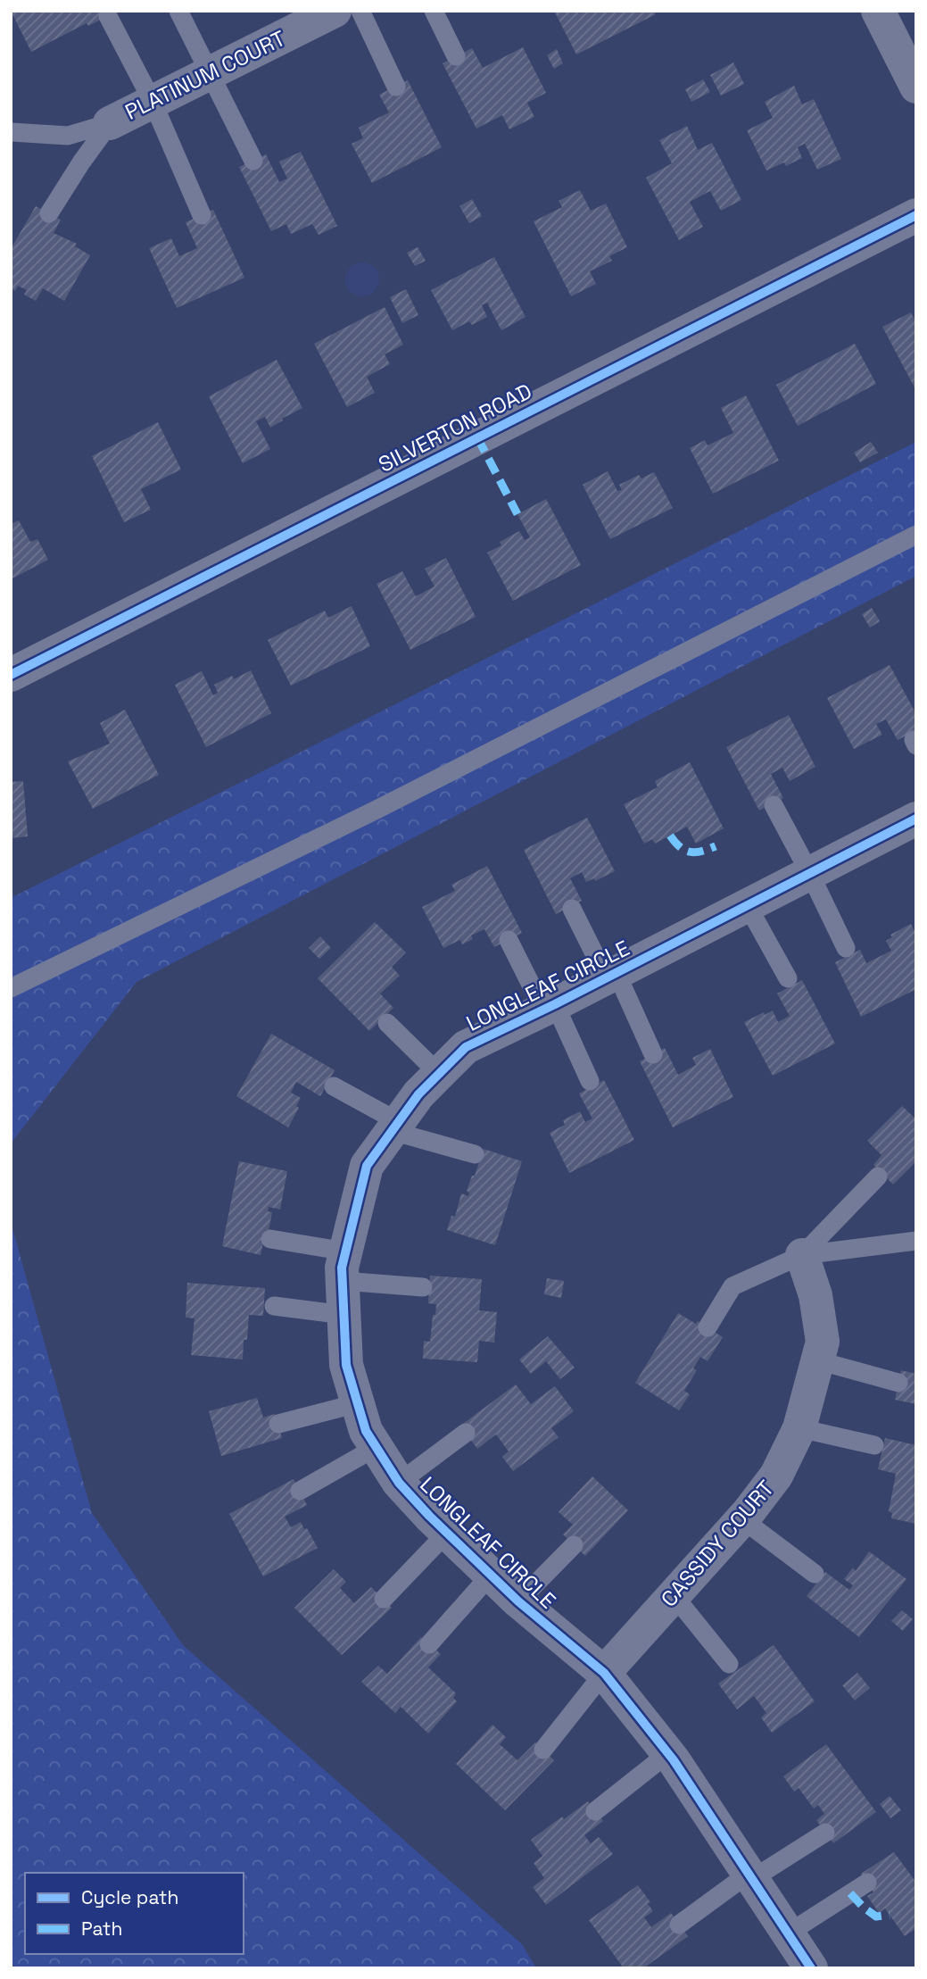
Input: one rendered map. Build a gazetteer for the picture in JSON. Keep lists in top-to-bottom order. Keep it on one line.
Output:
{"streets":{"street":["PLATINUM COURT","SILVERTON ROAD","LONGLEAF CIRCLE","CASSIDY COURT"]},"crossings":[["LONGLEAF CIRCLE","CASSIDY COURT"]],"legend":["Cycle path","Path"]}
